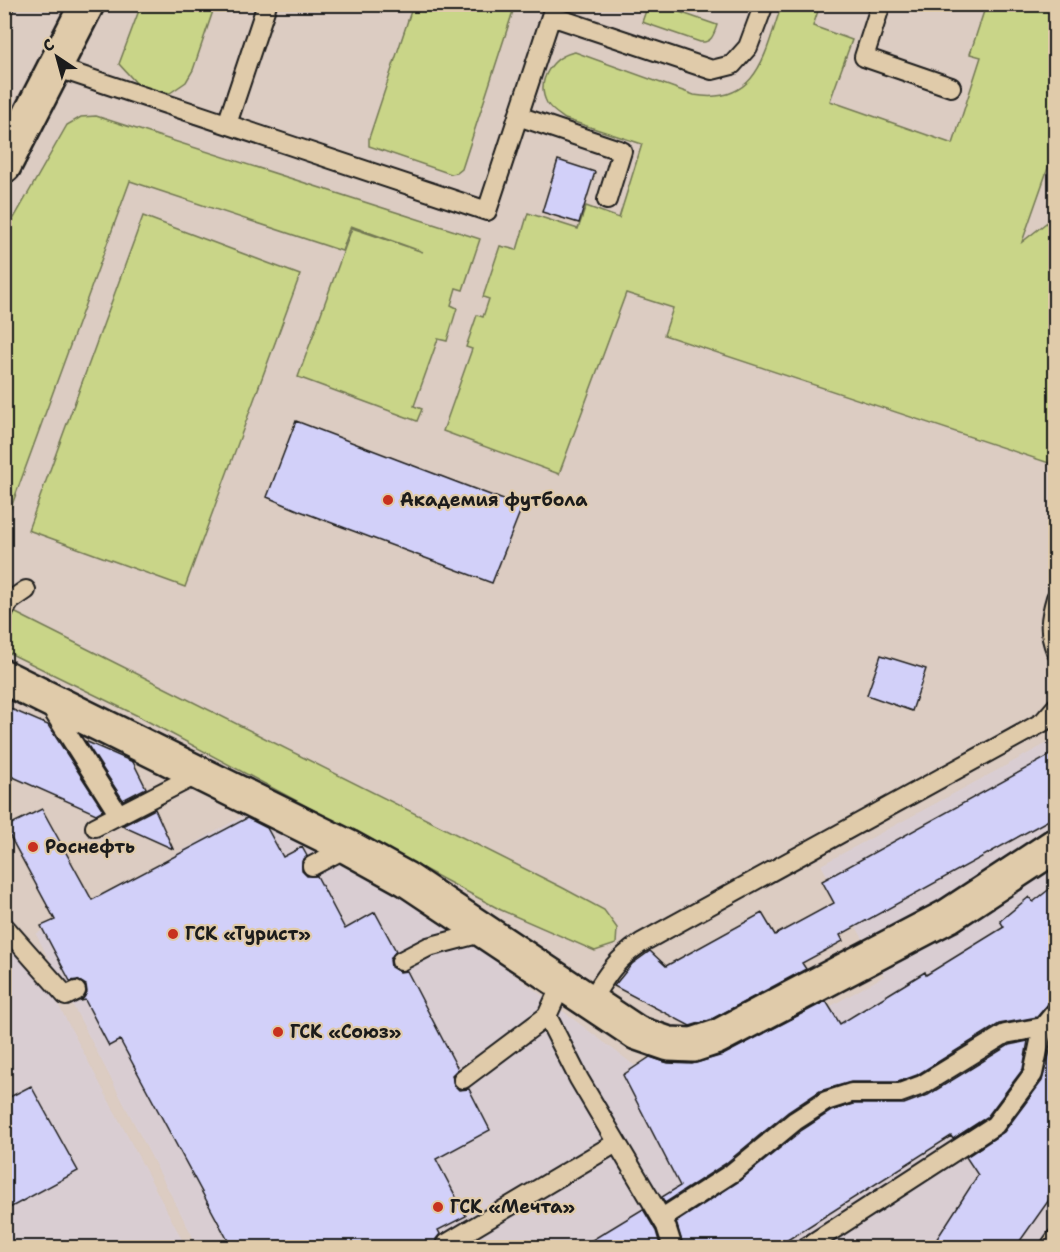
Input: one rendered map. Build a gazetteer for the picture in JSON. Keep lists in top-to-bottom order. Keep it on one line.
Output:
{"places":["Академия футбола","Роснефть","ГСК «Турист»","ГСК «Союз»","ГСК «Мечта»"],"north":"top left"}
